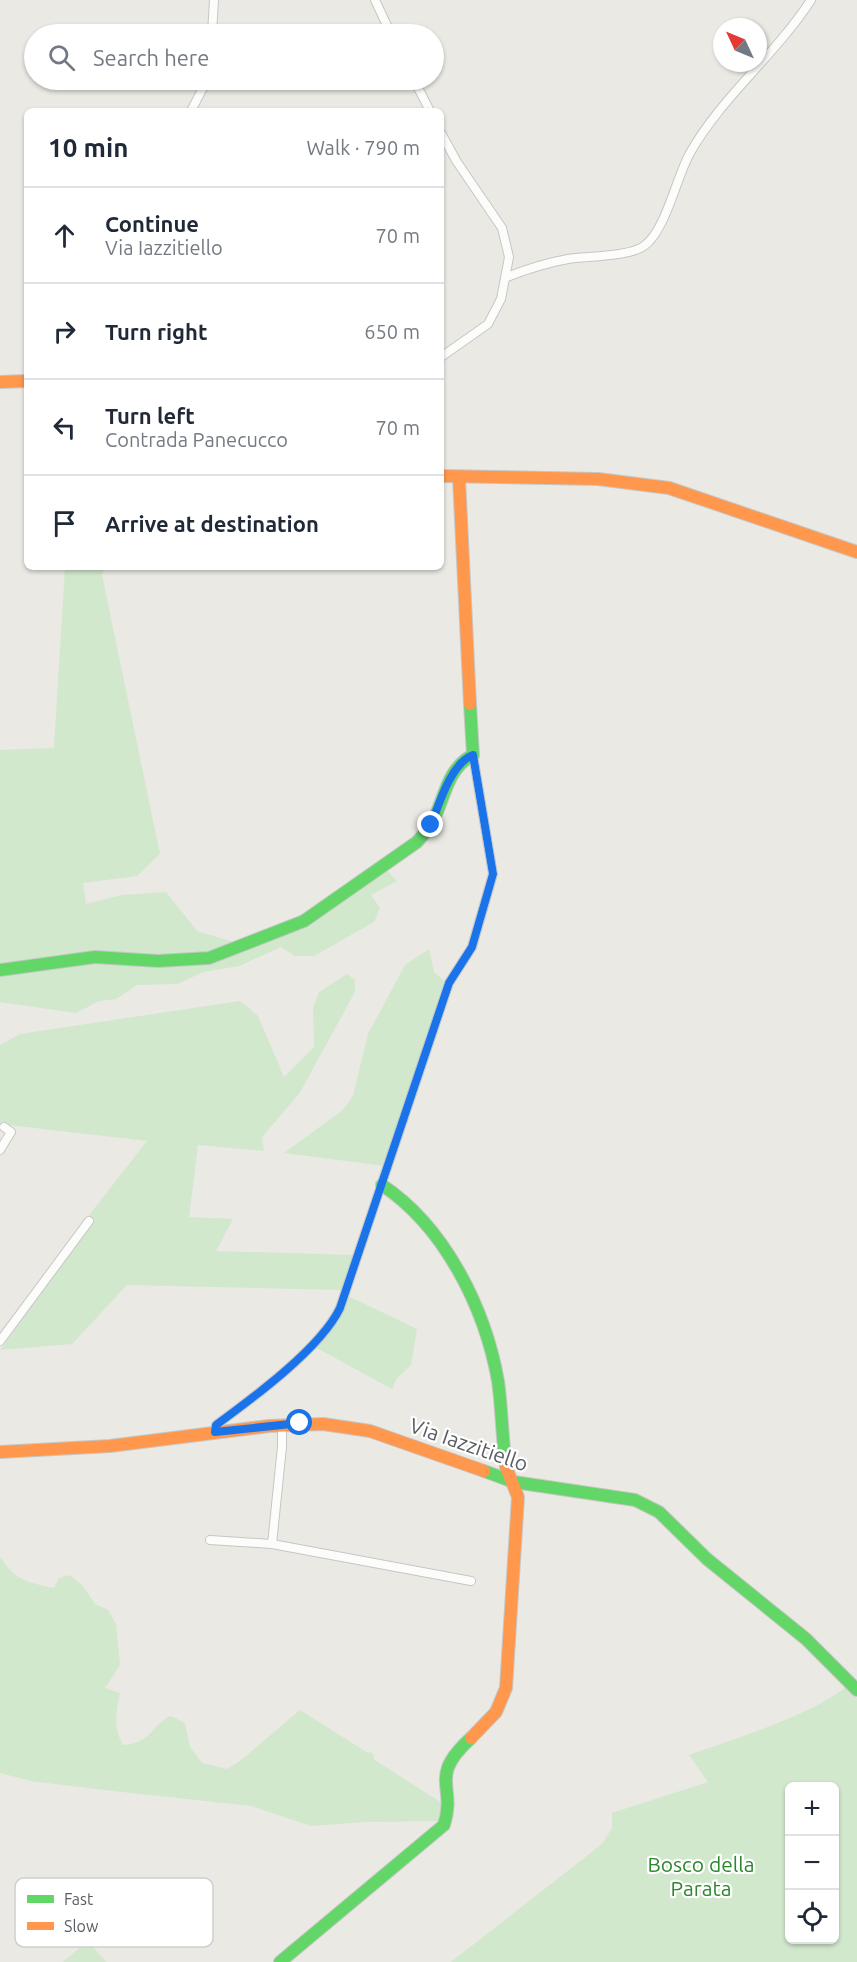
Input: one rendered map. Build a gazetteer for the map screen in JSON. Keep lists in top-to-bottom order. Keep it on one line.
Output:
{"streets":{"street":["Via Iazzitiello"]},"parks":["Bosco della Parata"],"legend":["Fast","Slow"],"north":"top left","page":{"search":"Search here","heading":["10 min","Walk · 790 m"],"list":[["Continue","Via Iazzitiello","70 m"],["Turn right","650 m"],["Turn left","Contrada Panecucco","70 m"],"Arrive at destination"],"map_buttons":["+","−"]}}
